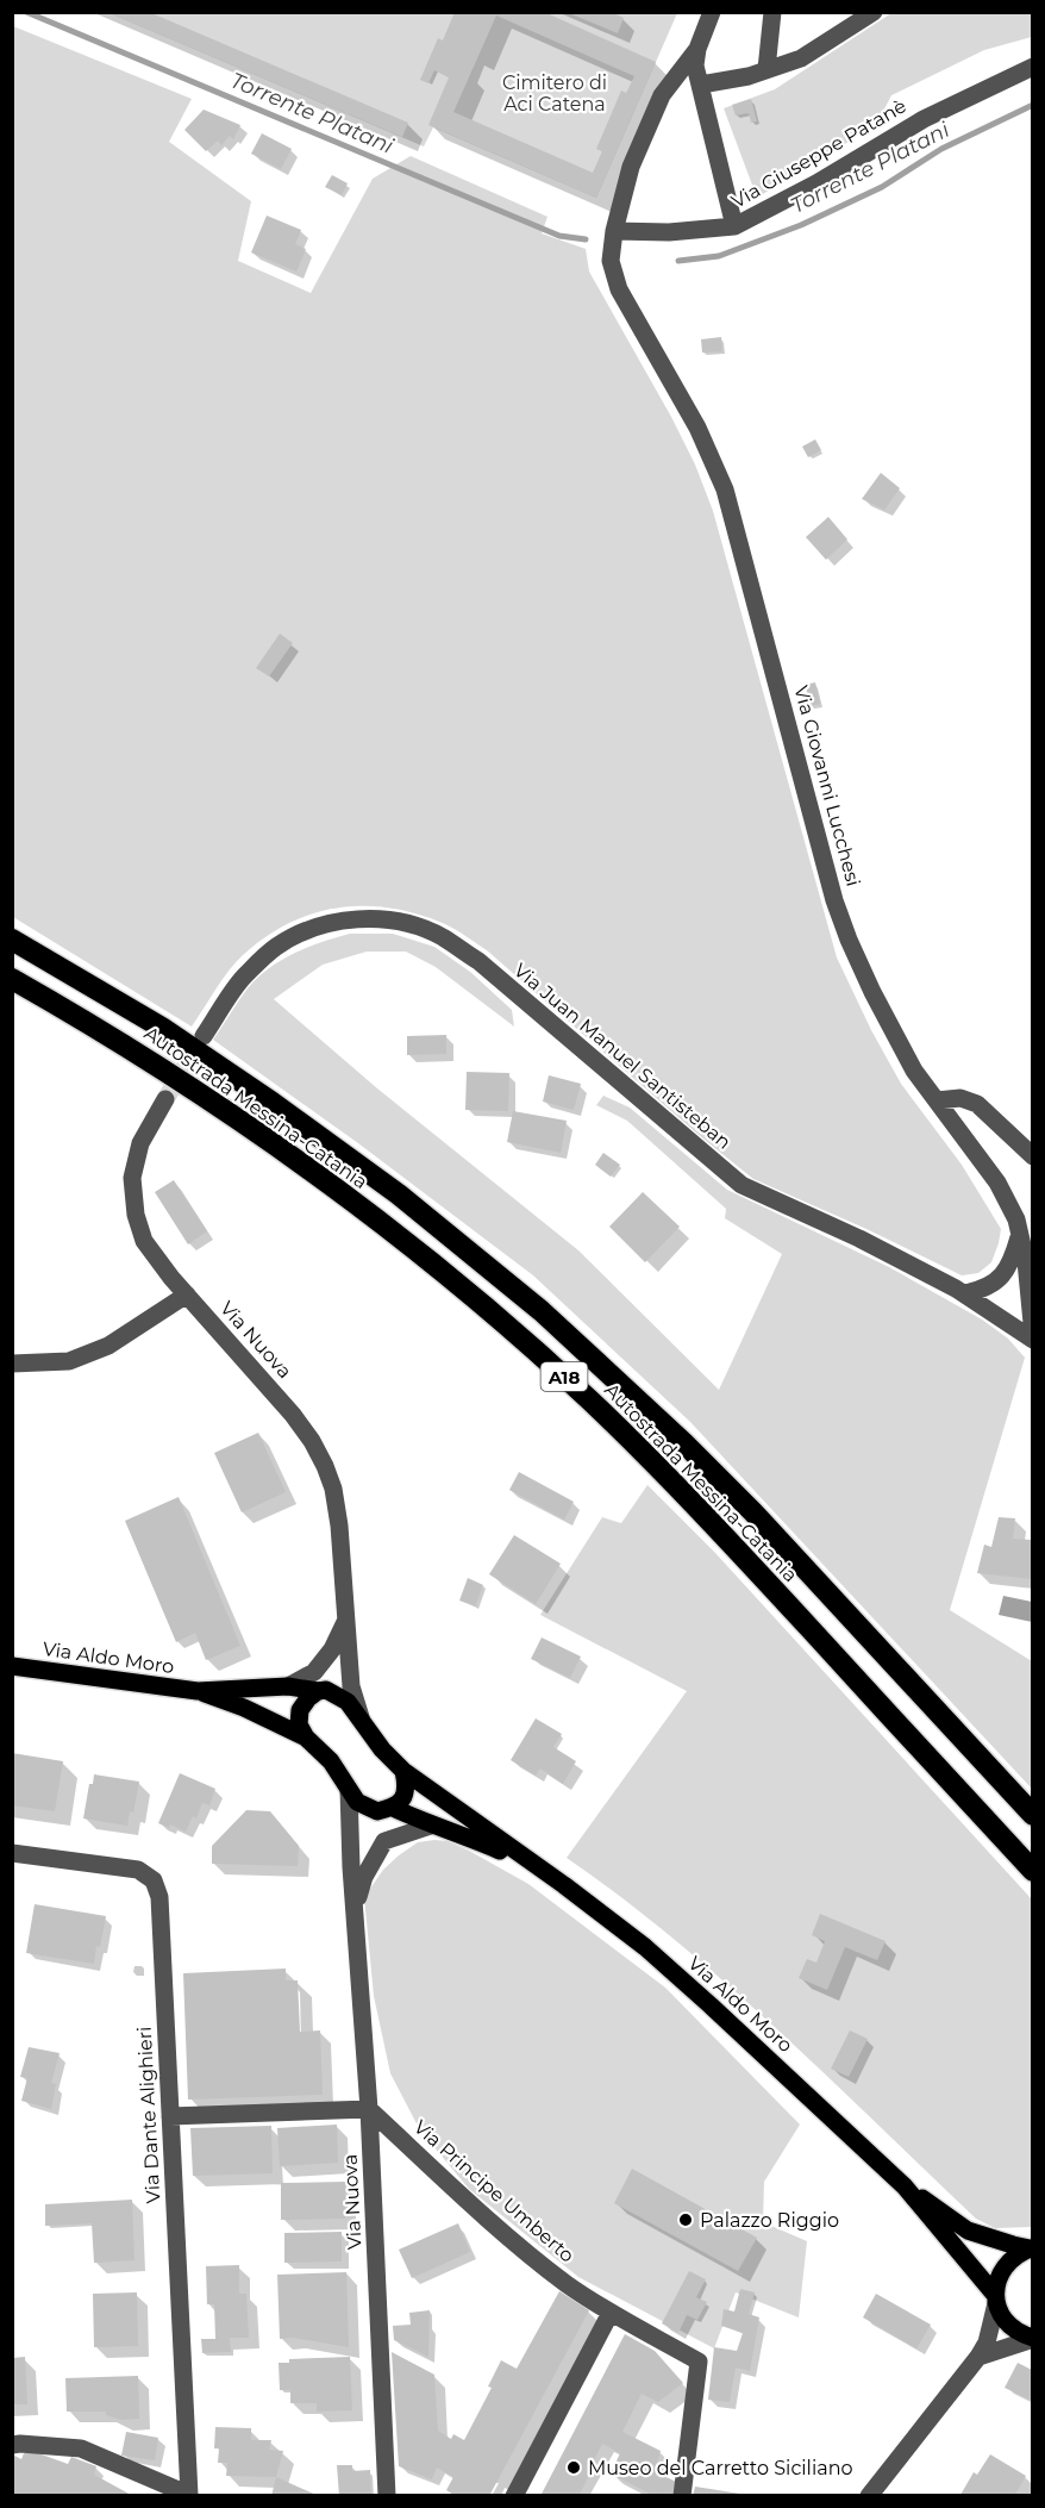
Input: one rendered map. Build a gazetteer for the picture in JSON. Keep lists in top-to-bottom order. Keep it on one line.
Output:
{"streets":{"highway":["Autostrada Messina-Catania","A18"],"main road":["Via Aldo Moro"],"street":["Via Giuseppe Patanè","Via Giovanni Lucchesi","Via Juan Manuel Santisteban","Via Nuova","Via Dante Alighieri","Via Principe Umberto"]},"crossings":[["Via Giuseppe Patanè","Via Giovanni Lucchesi"],["Via Nuova","Via Principe Umberto"]],"water":["Torrente Platani"],"parks":["Cimitero di Aci Catena"],"places":["Palazzo Riggio","Museo del Carretto Siciliano"]}
